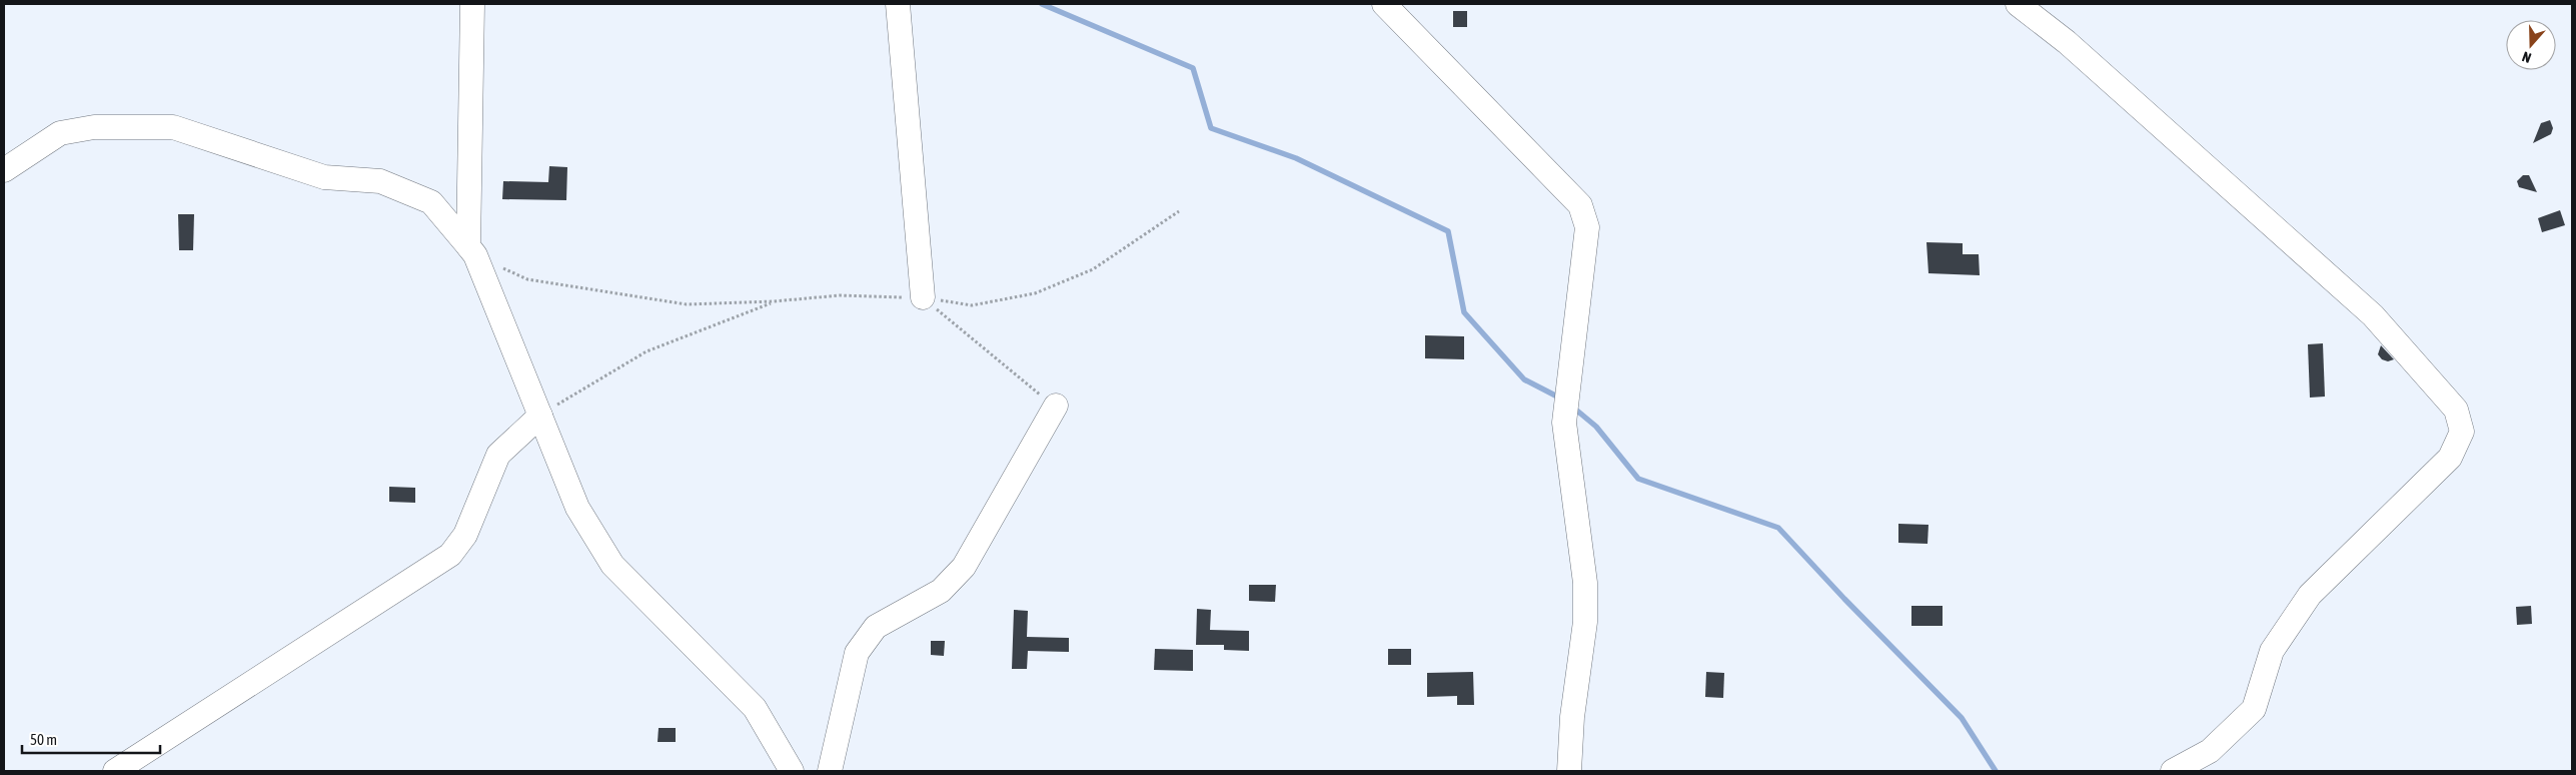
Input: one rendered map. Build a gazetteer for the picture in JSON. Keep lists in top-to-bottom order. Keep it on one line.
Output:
{"scale_bar":"50 m","north":"bottom"}
